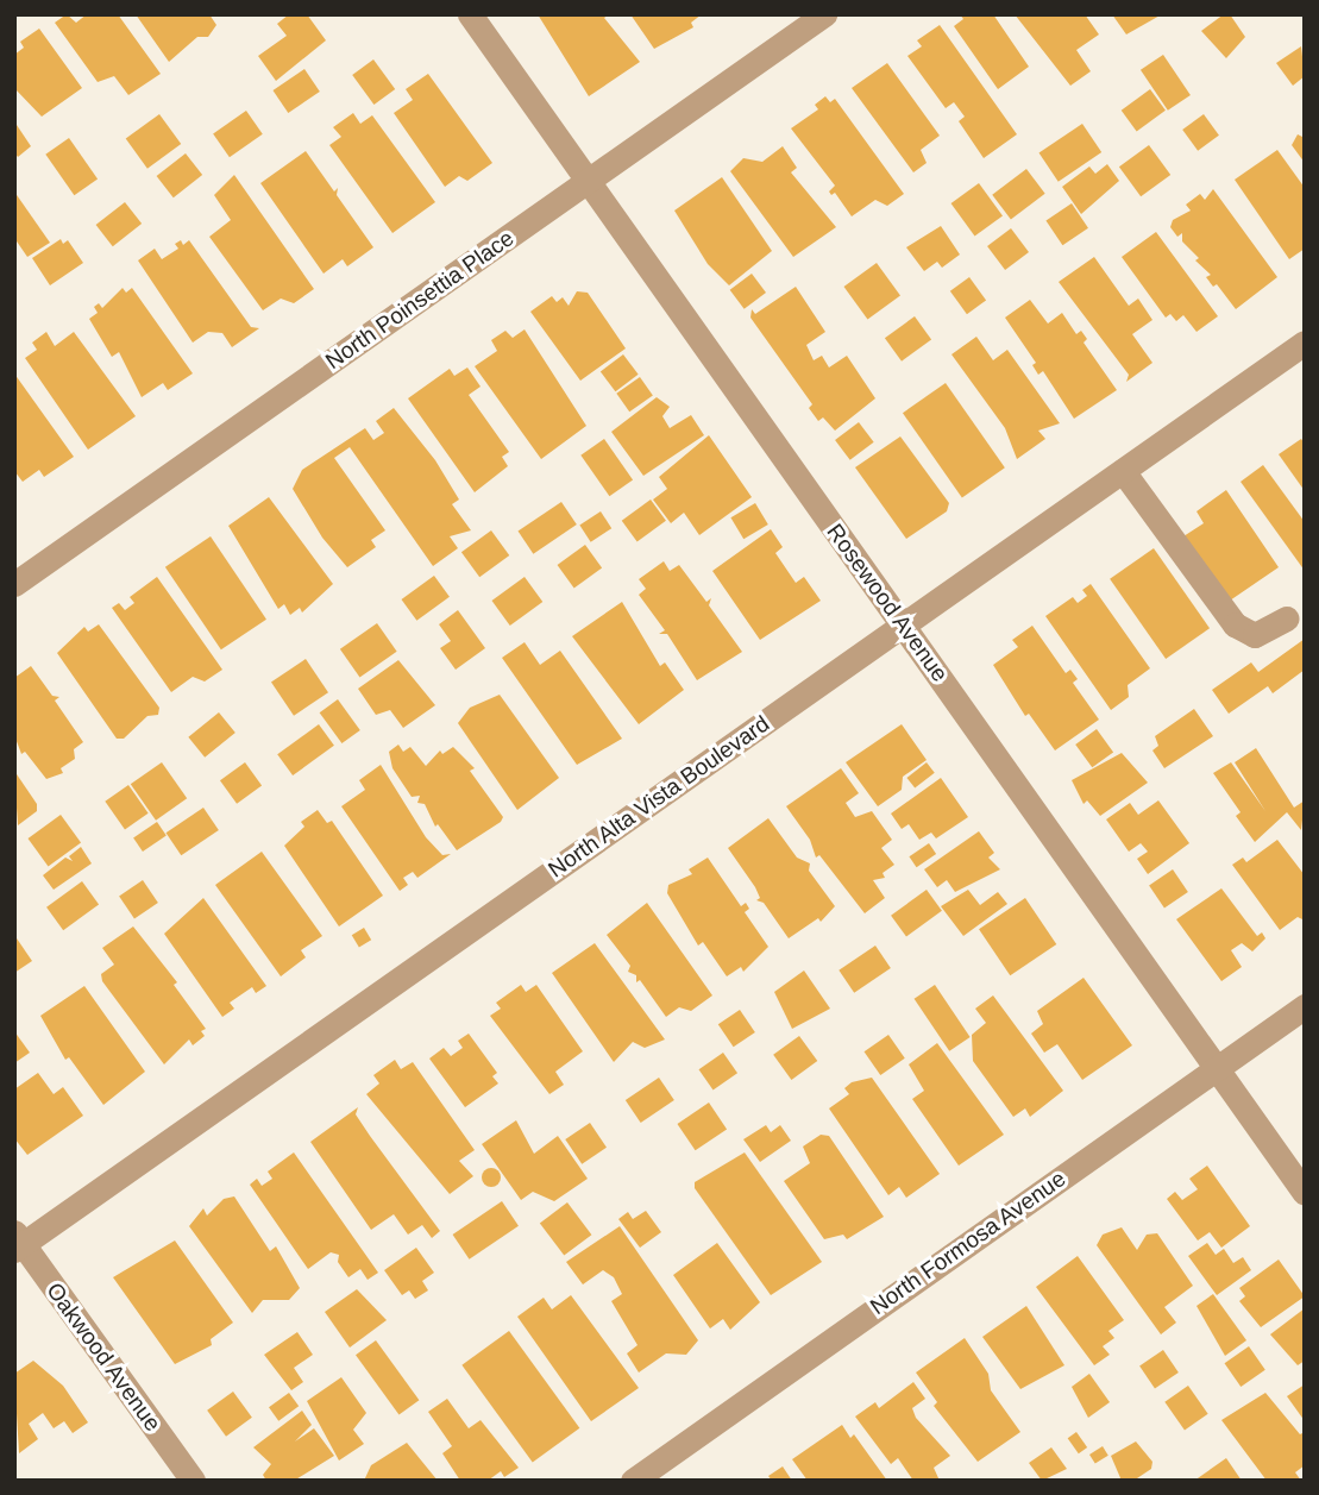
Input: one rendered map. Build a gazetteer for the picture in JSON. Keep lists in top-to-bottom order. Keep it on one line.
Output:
{"streets":{"street":["North Poinsettia Place","Rosewood Avenue","North Alta Vista Boulevard","North Formosa Avenue","Oakwood Avenue"]},"crossings":[["North Poinsettia Place","Rosewood Avenue"],["Rosewood Avenue","North Alta Vista Boulevard"],["Rosewood Avenue","North Formosa Avenue"],["North Alta Vista Boulevard","Oakwood Avenue"]]}
